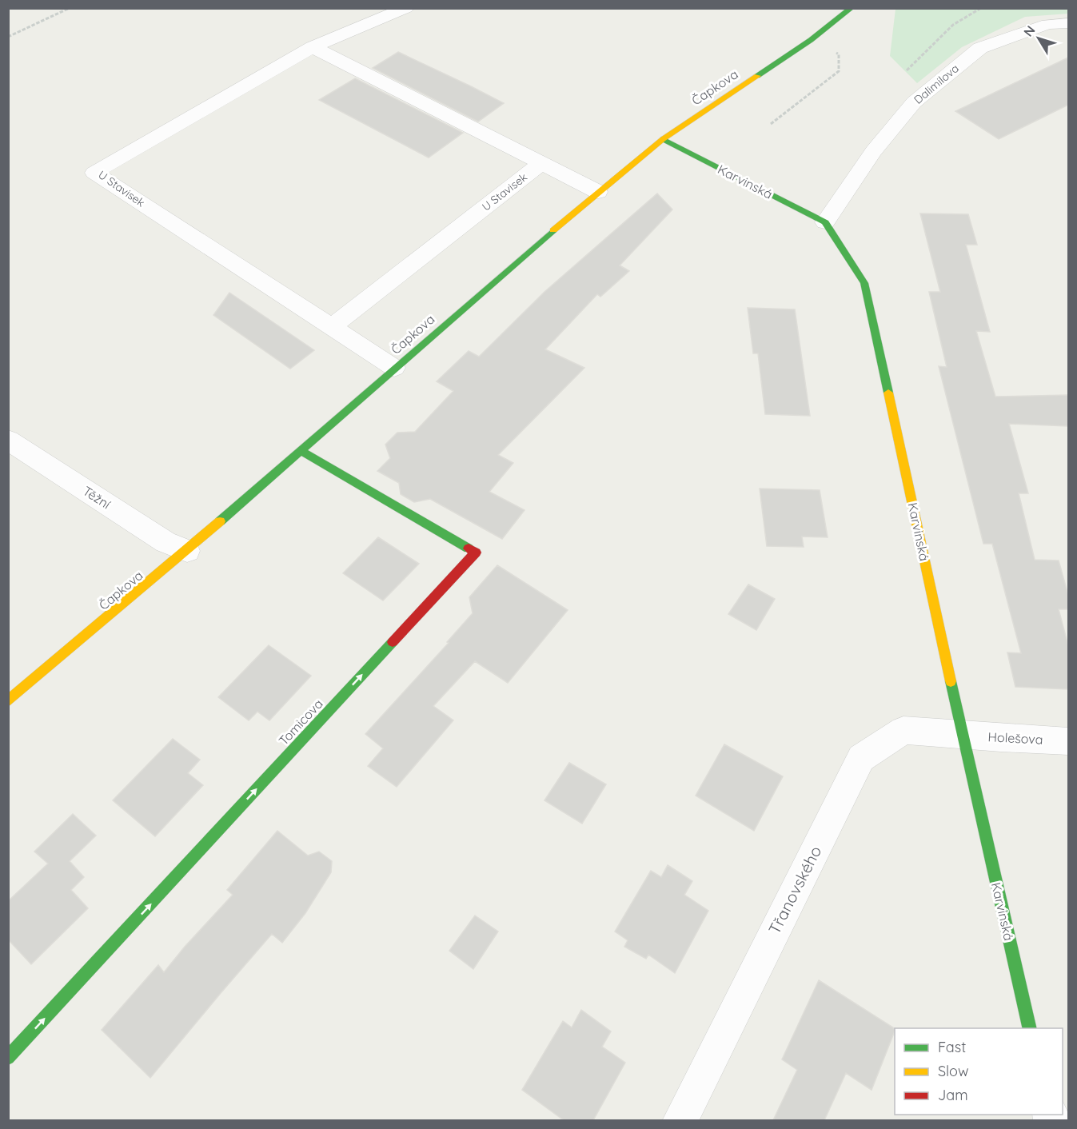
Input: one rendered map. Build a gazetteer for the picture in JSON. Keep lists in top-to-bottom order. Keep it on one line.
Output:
{"streets":{"street":["Dalimilova","Čapkova","Karvinská","U Stavisek","Těžní","Tomicova","Holešova","Třanovského"]},"crossings":[["Dalimilova","Karvinská"],["Čapkova","Karvinská"],["Čapkova","U Stavisek"],["Čapkova","Těžní"],["Čapkova","Tomicova"],["Karvinská","Holešova"],["Karvinská","Třanovského"],["Holešova","Třanovského"]],"legend":["Fast","Slow","Jam"],"north":"top left"}
